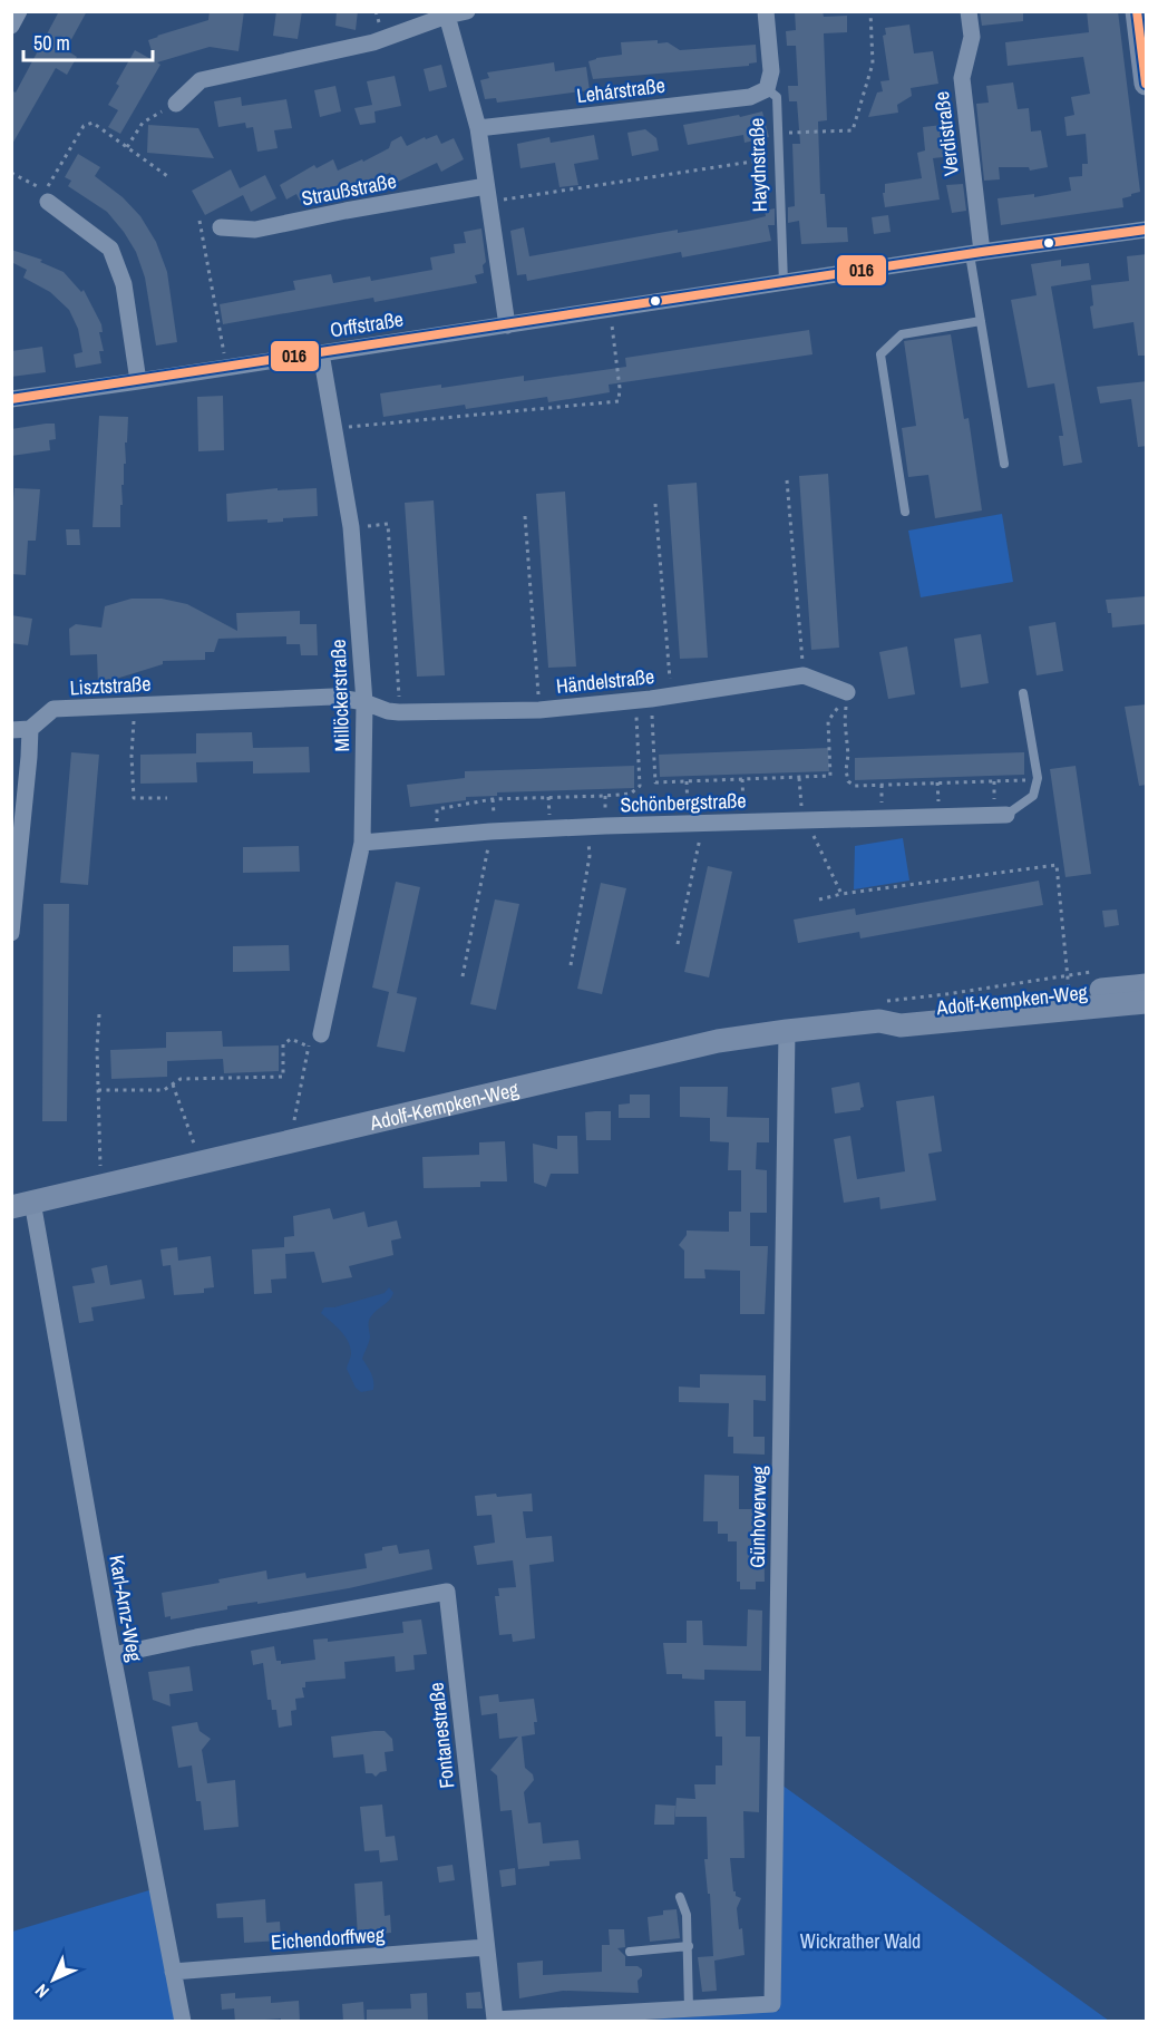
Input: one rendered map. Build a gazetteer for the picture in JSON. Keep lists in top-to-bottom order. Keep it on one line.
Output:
{"streets":{"main road":["Adolf-Kempken-Weg"],"street":["Lehárstraße","Verdistraße","Haydnstraße","Straußstraße","Orffstraße","Händelstraße","Lisztstraße","Millöckerstraße","Schönbergstraße","Günhoverweg","Karl-Arnz-Weg","Fontanestraße","Eichendorffweg"]},"crossings":[["Lehárstraße","Haydnstraße"],["Verdistraße","Orffstraße"],["Haydnstraße","Orffstraße"],["Orffstraße","Millöckerstraße"],["Händelstraße","Lisztstraße"],["Händelstraße","Millöckerstraße"],["Lisztstraße","Millöckerstraße"],["Millöckerstraße","Schönbergstraße"],["Adolf-Kempken-Weg","Günhoverweg"],["Adolf-Kempken-Weg","Karl-Arnz-Weg"],["Günhoverweg","Fontanestraße"],["Karl-Arnz-Weg","Fontanestraße"],["Karl-Arnz-Weg","Eichendorffweg"],["Fontanestraße","Eichendorffweg"]],"parks":["Wickrather Wald"],"lines":["transit line 016"],"scale_bar":"50 m","north":"bottom left"}
